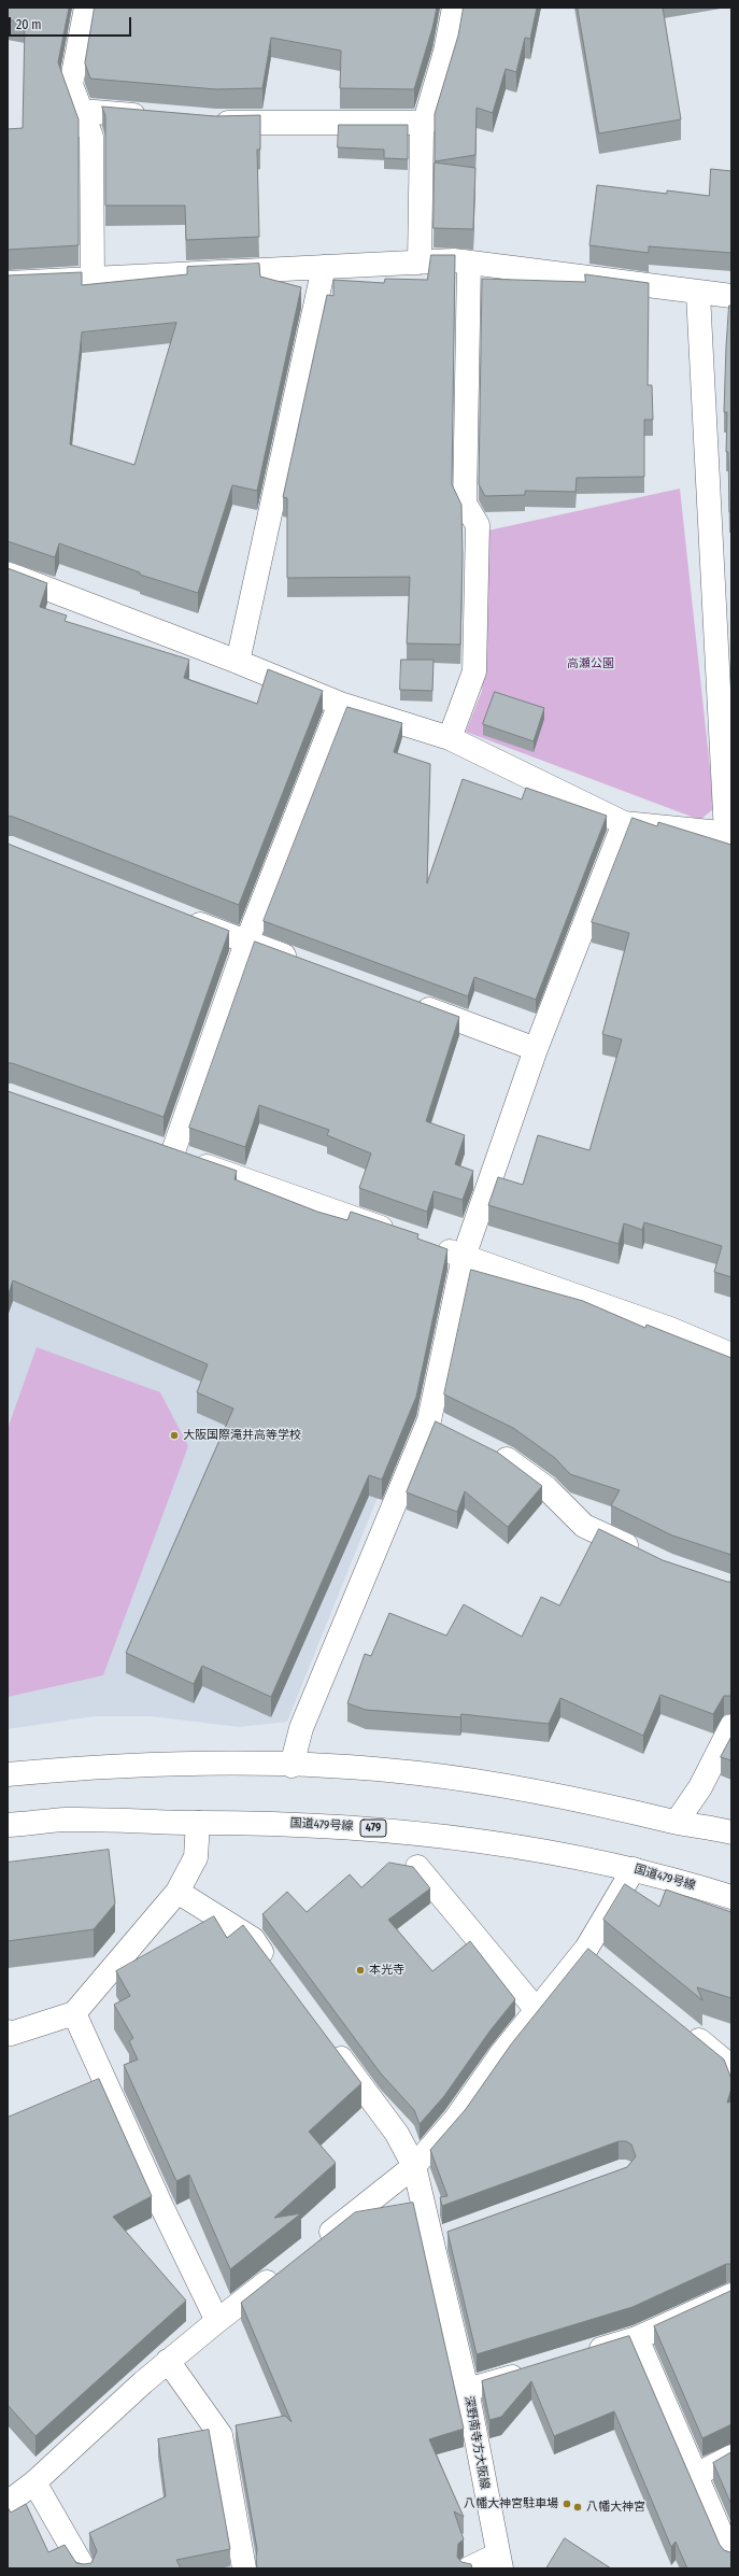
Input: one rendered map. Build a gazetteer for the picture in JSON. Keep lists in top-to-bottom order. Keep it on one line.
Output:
{"streets":{"main road":["国道479号線","479","深野南寺方大阪線"]},"parks":["高瀬公園"],"places":["大阪国際滝井高等学校","本光寺","八幡大神宮駐車場","八幡大神宮"],"scale_bar":"20 m"}
